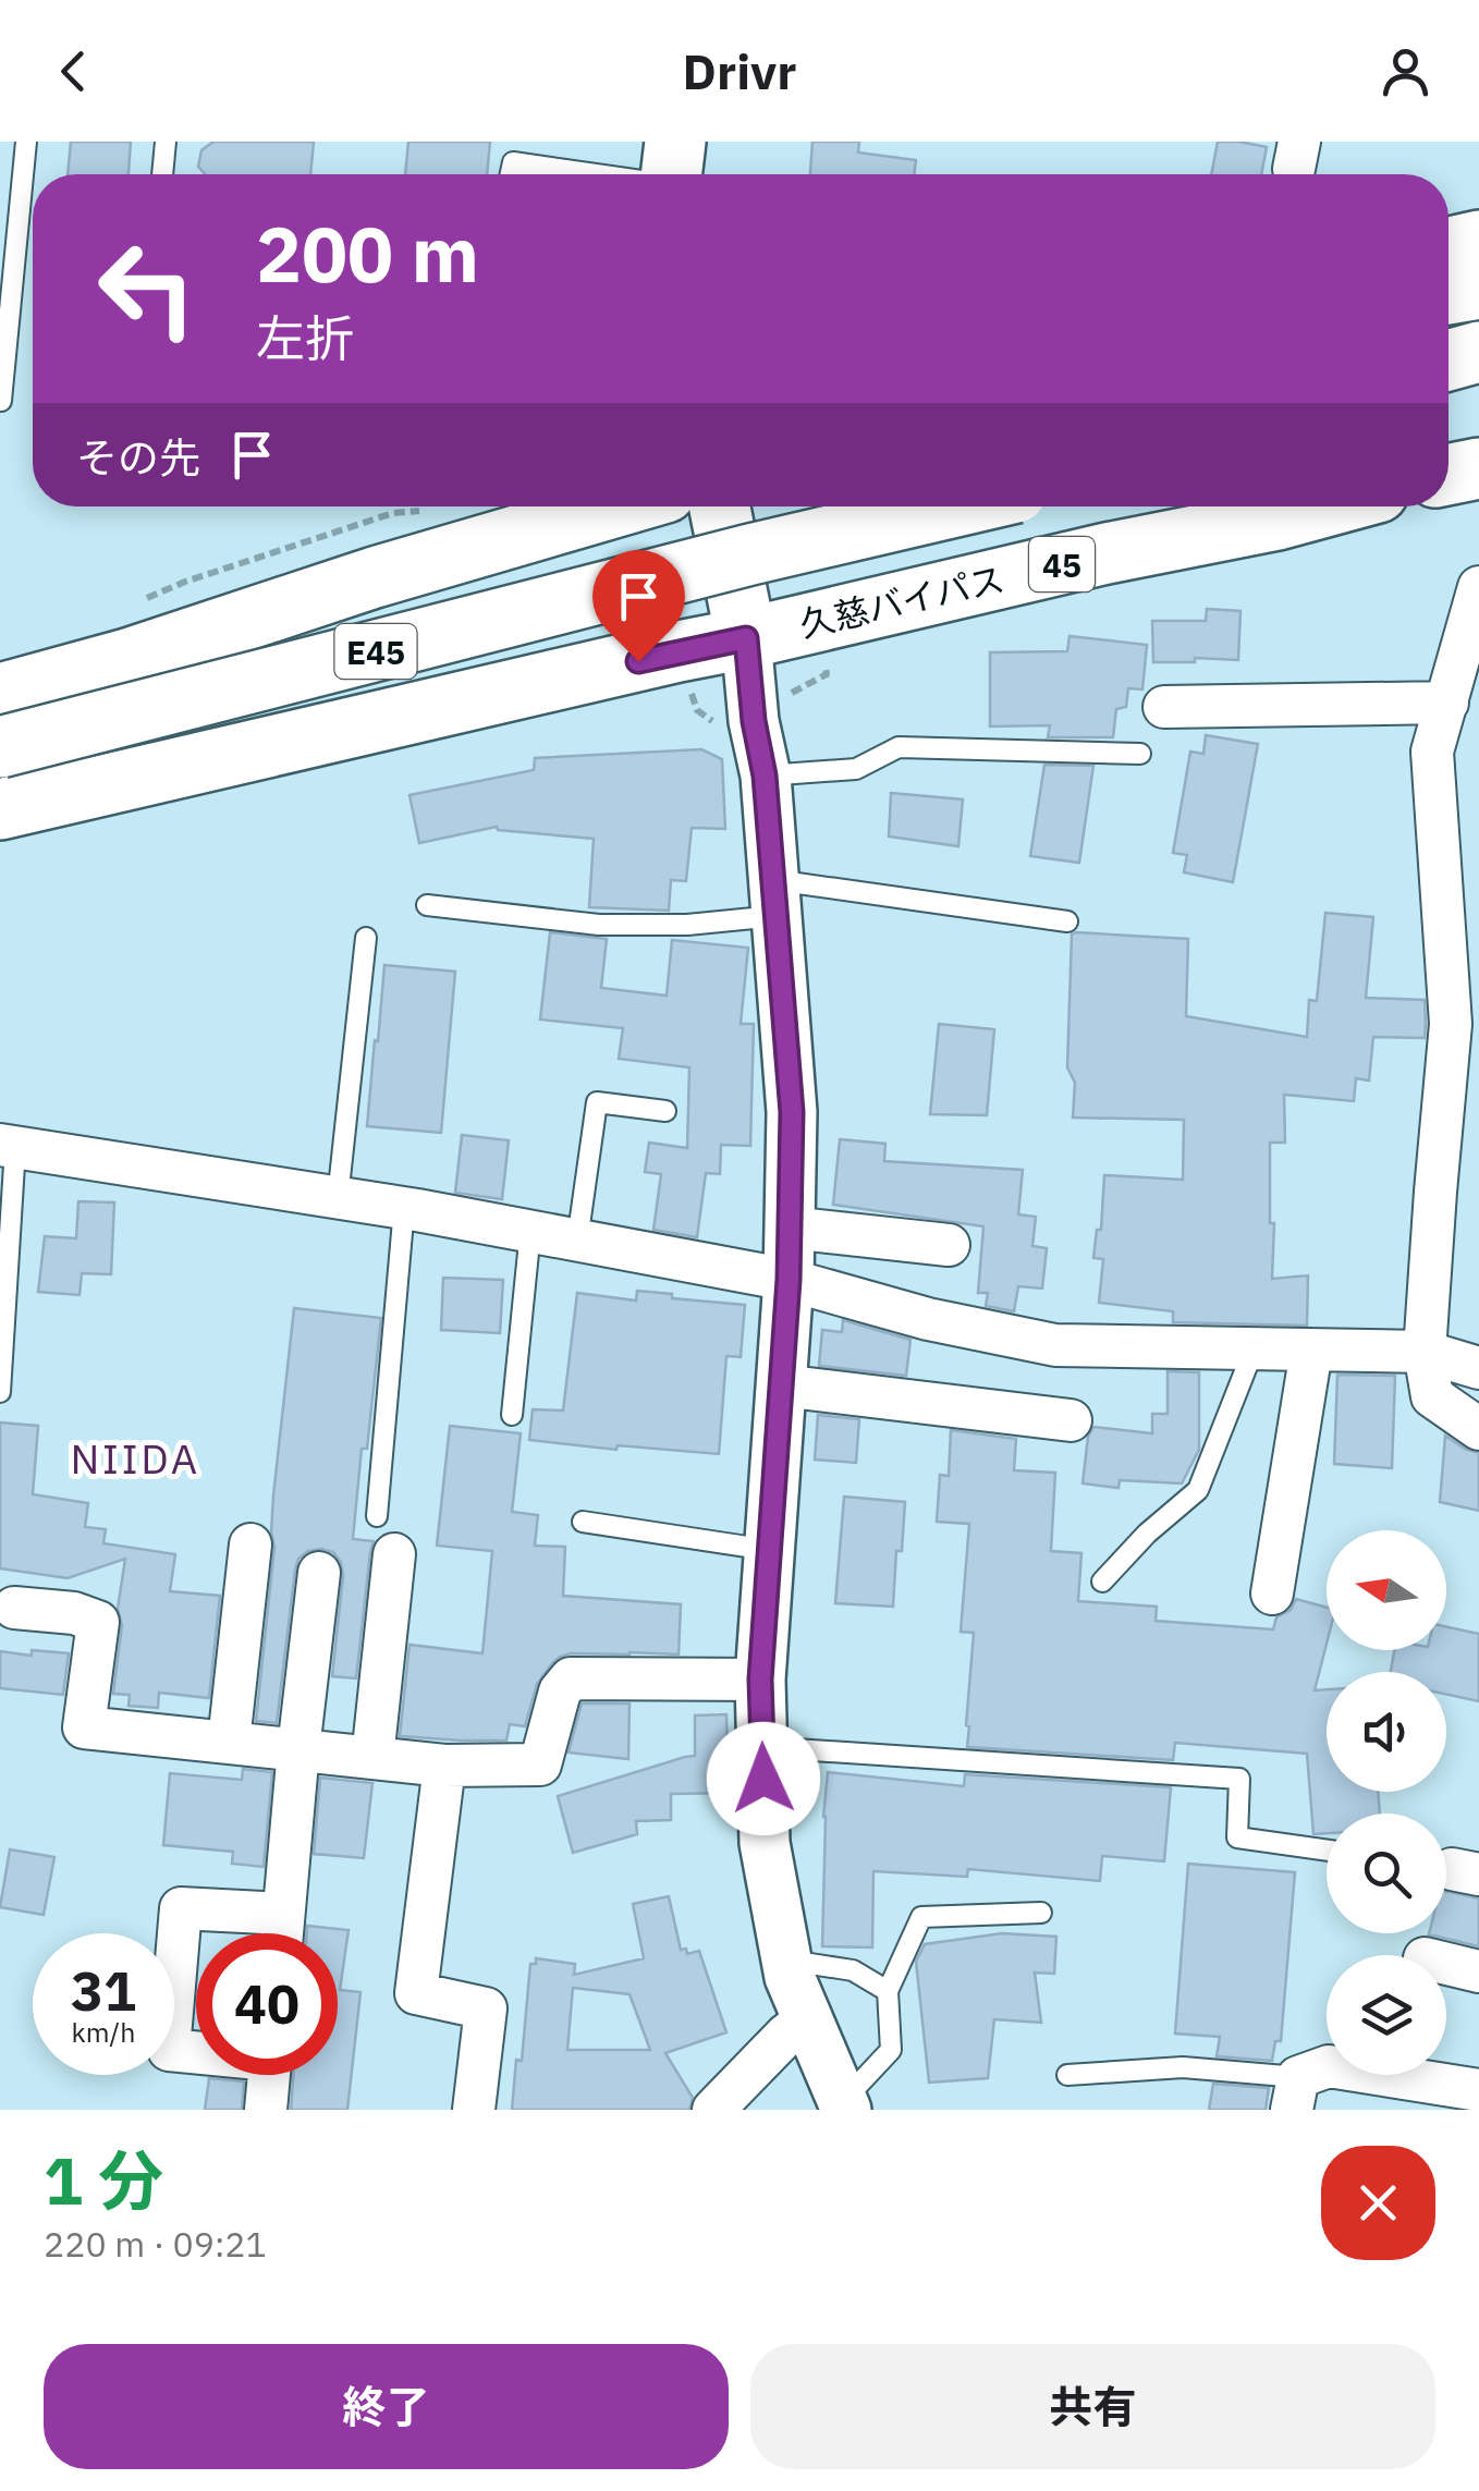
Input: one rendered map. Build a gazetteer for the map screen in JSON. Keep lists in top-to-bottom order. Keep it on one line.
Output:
{"streets":{"highway":["45","久慈バイパス","E45"]},"crossings":[["久慈バイパス","E45"]],"districts":["NIIDA"],"north":"left","page":{"header":"Drivr","turn":["200 m","左折"],"then":"その先","speed":"31 km/h","limit":"40","heading":["1 分","220 m · 09:21"],"buttons":["終了","共有"]}}
